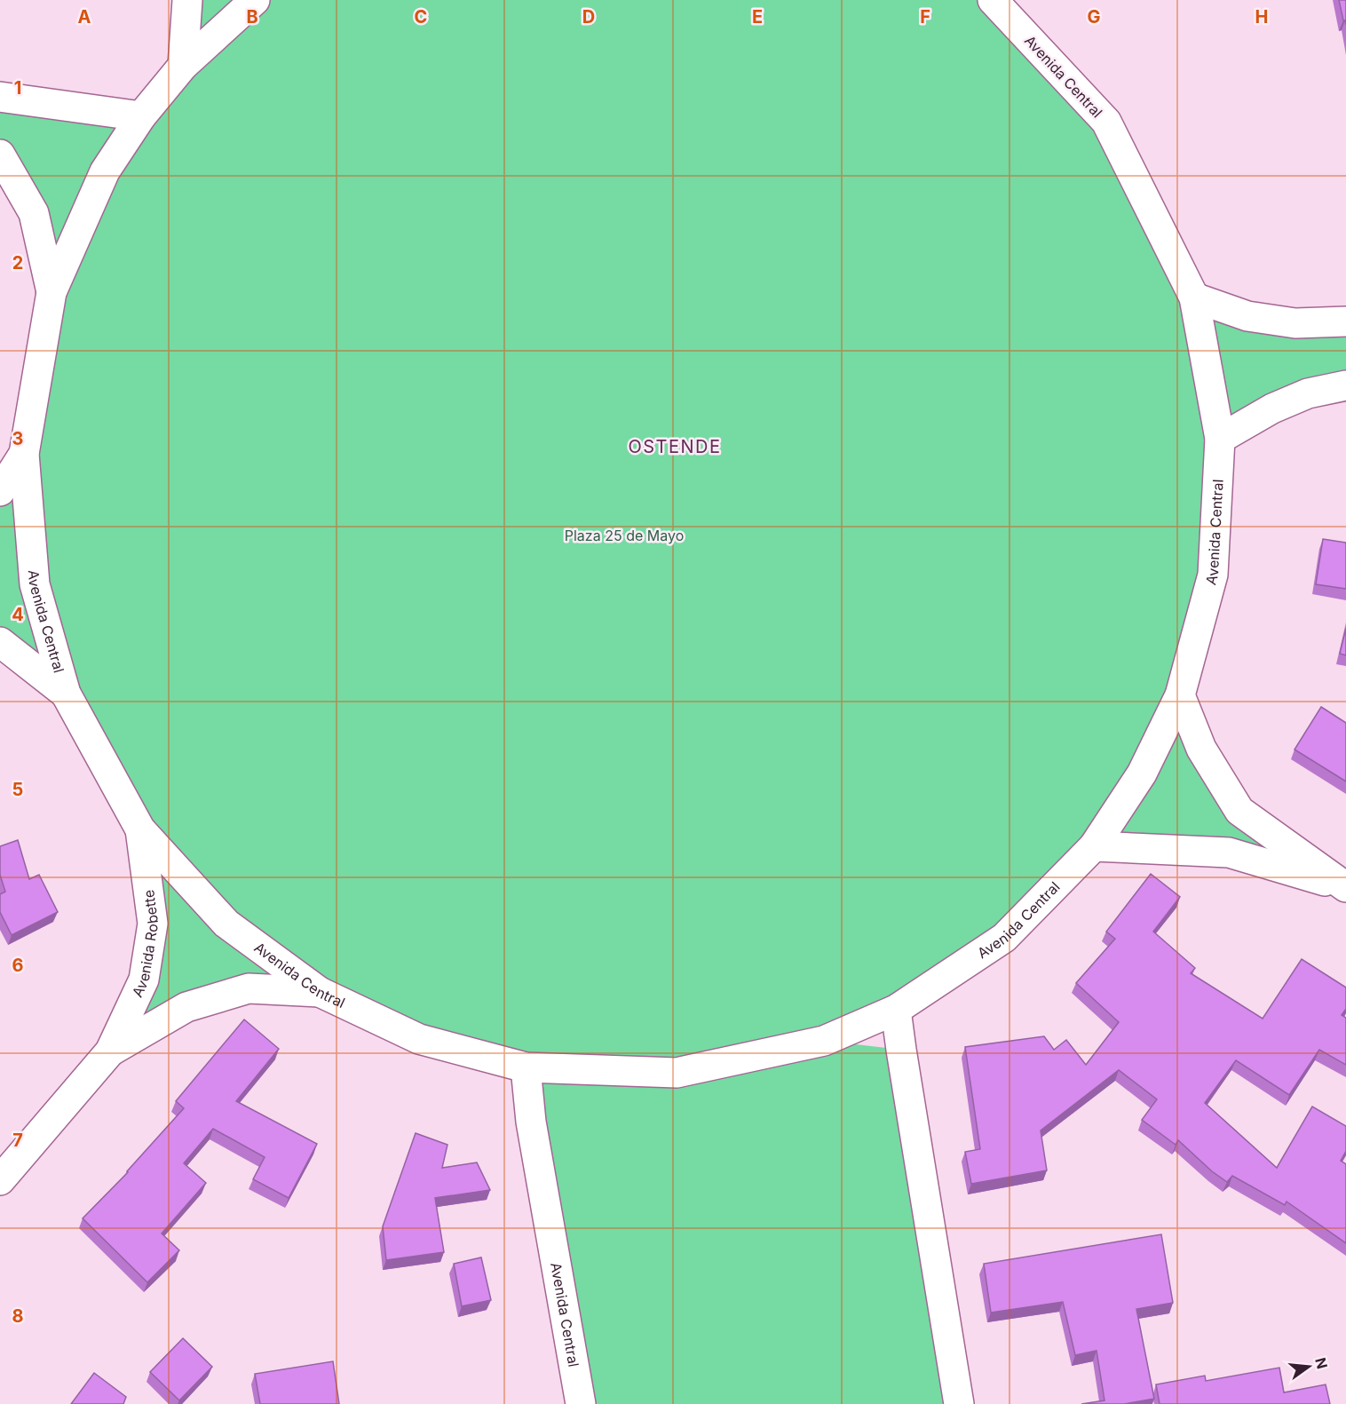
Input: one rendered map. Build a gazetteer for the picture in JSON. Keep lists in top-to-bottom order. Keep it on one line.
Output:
{"streets":{"street":["Avenida Central","Avenida Robette"]},"crossings":[["Avenida Central","Avenida Robette"]],"districts":["OSTENDE"],"parks":["Plaza 25 de Mayo"],"north":"right","grid":{"columns":["A","B","C","D","E","F","G","H"],"rows":["1","2","3","4","5","6","7","8"]}}
